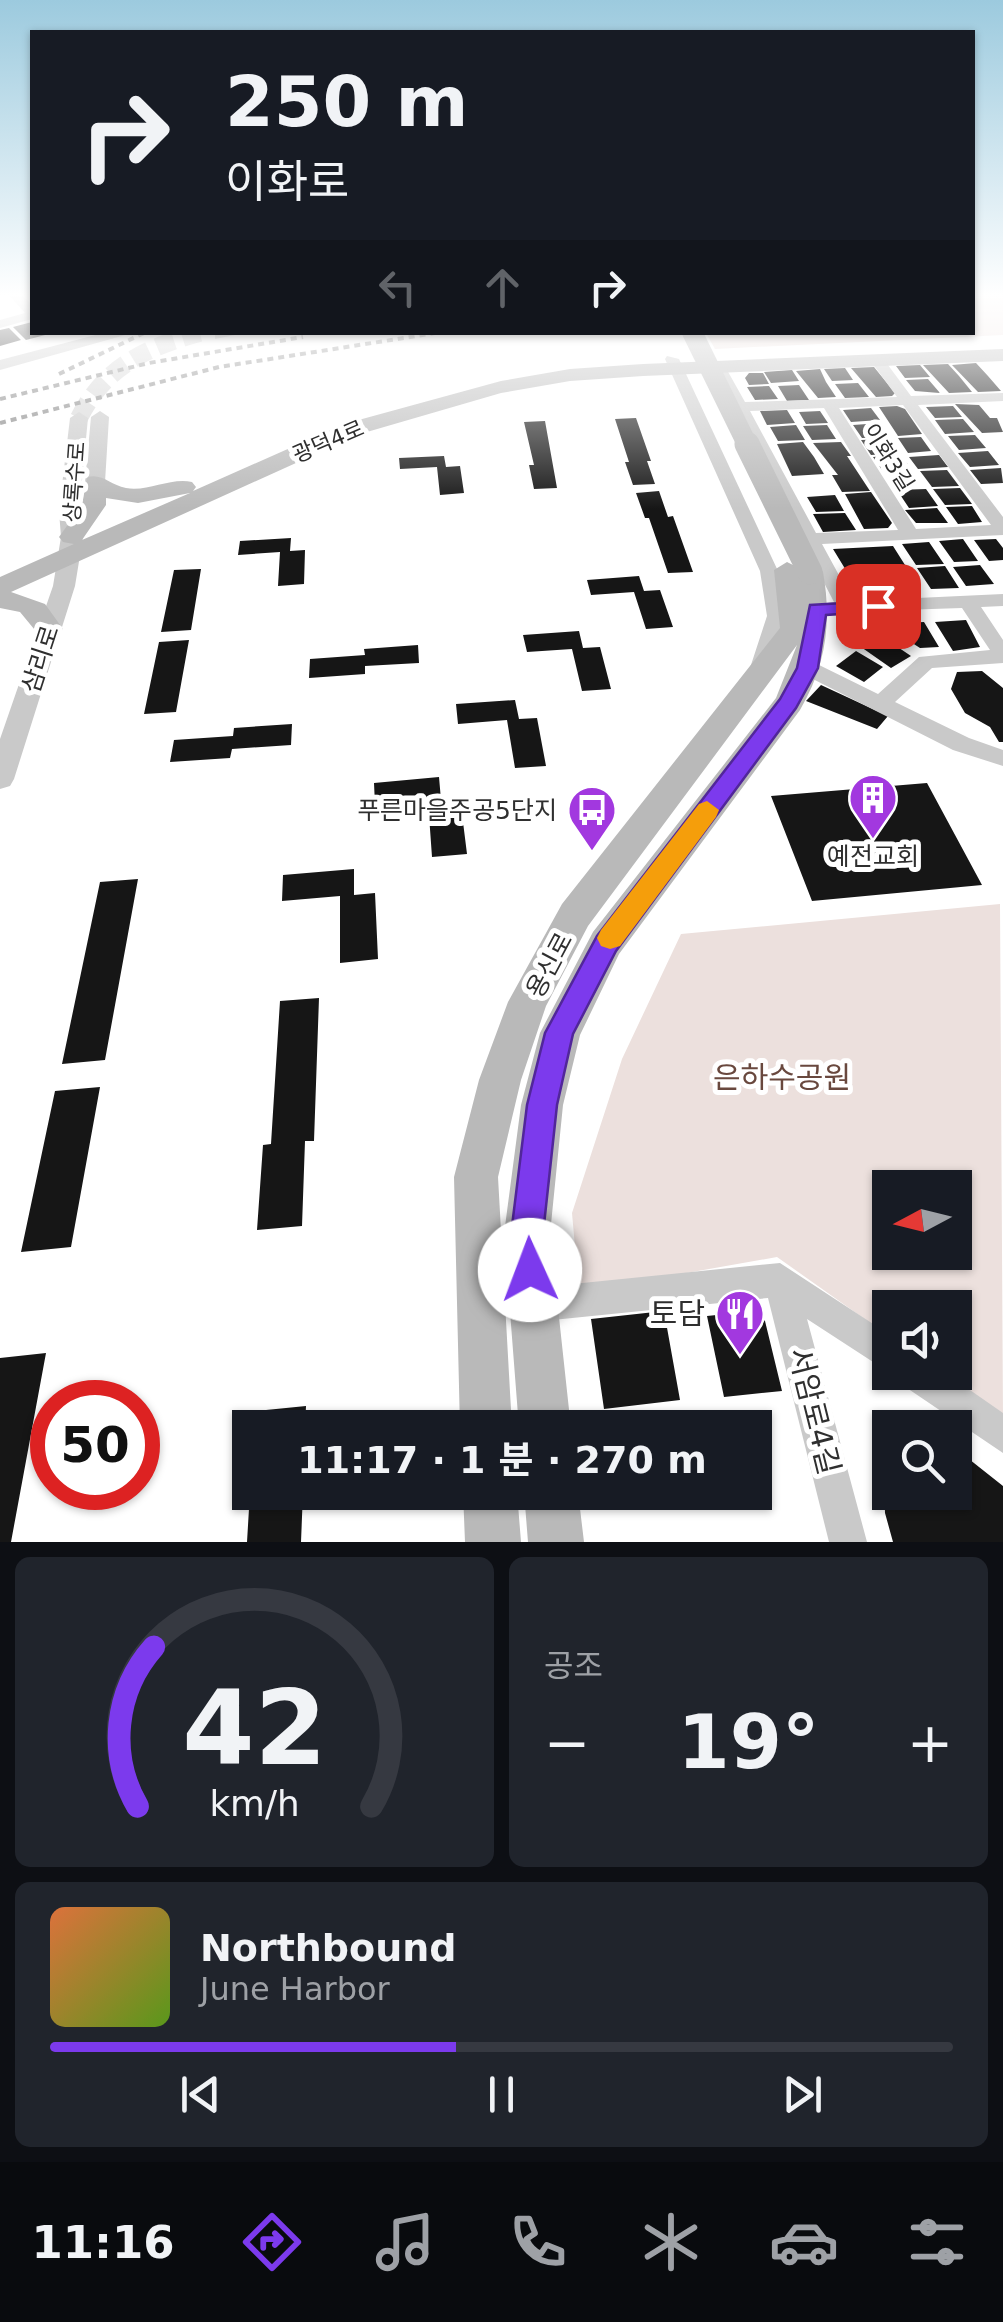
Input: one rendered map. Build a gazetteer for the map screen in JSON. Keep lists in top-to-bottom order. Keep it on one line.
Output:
{"streets":{"main road":["광덕4로","상록수로","용신로"],"street":["이화3길","삼리로","서암로4길"]},"crossings":[["광덕4로","상록수로"],["광덕4로","삼리로"],["이화3길","용신로"],["상록수로","삼리로"]],"parks":["은하수공원"],"places":{"building":["예전교회"],"bus stop":["푸른마을주공5단지"],"restaurant":["토담"]},"north":"left","page":{"turn":["250 m","이화로"],"limit":"50","trip":"11:17 · 1 분 · 270 m","tile":"공조","heat":["−","19°","+"],"song":["Northbound","June Harbor"],"tabs":"11:16","gauge":["42","km/h"]}}
